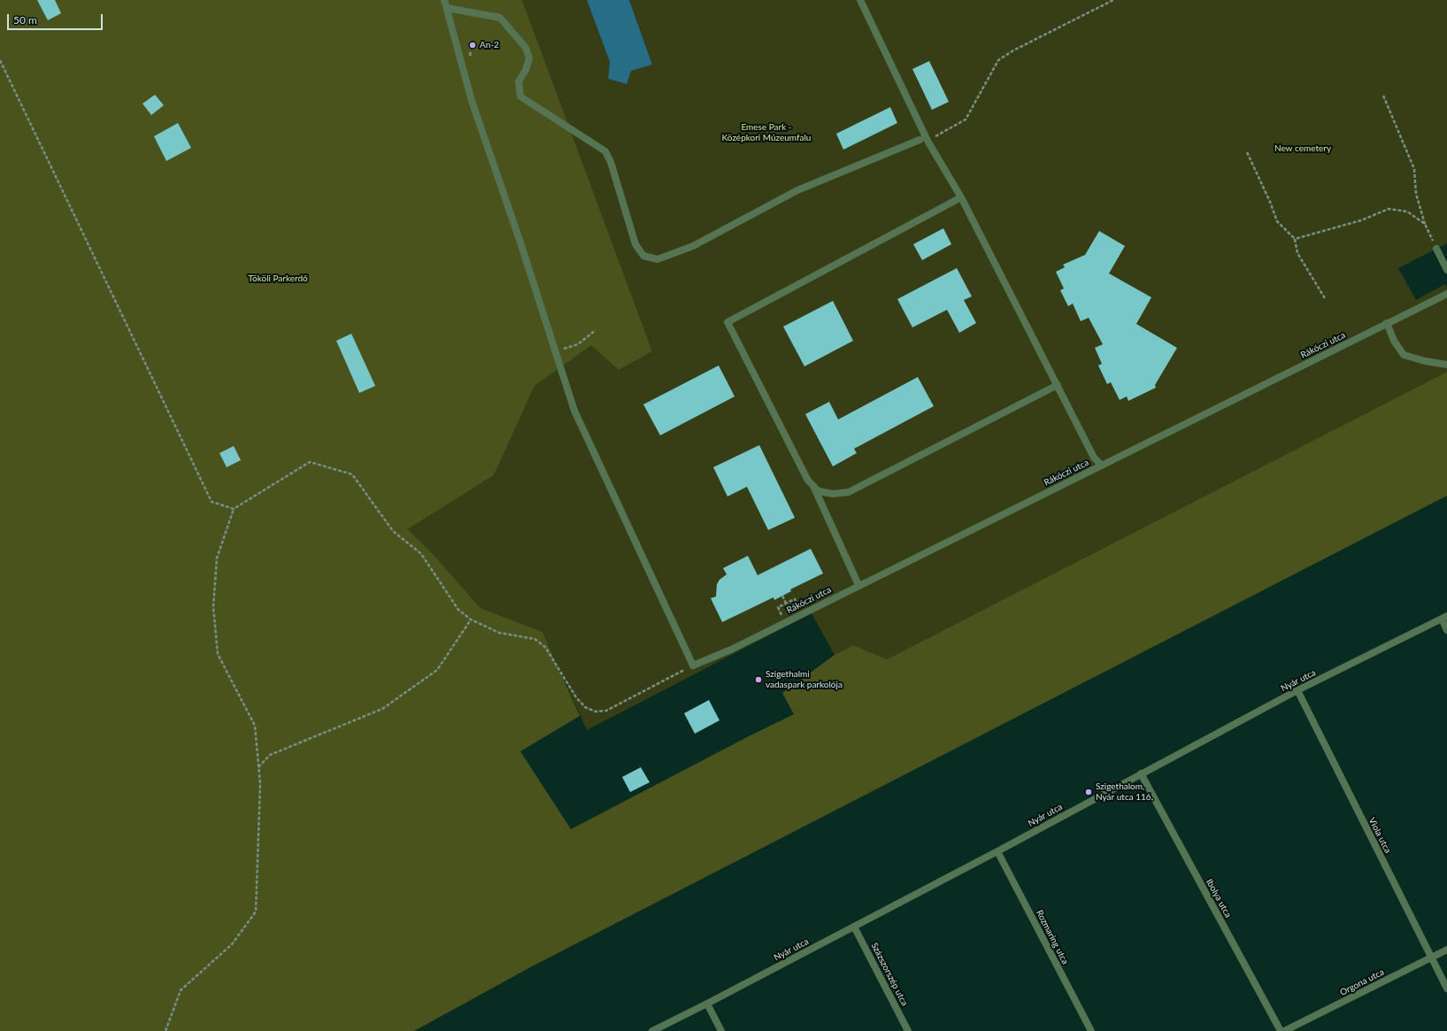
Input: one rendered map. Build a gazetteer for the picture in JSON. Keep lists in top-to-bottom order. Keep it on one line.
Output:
{"streets":{"street":["Rákóczi utca","Nyár utca","Viola utca","Ibolya utca","Rozmaring utca","Százszorszép utca","Orgona utca"]},"crossings":[["Nyár utca","Viola utca"],["Nyár utca","Ibolya utca"],["Nyár utca","Rozmaring utca"],["Nyár utca","Százszorszép utca"],["Viola utca","Orgona utca"]],"parks":["Emese Park - Középkori Múzeumfalu","New cemetery","Tököli Parkerdő"],"places":["An-2","Szigethalmi vadaspark parkolója","Szigethalom, Nyár utca 116."],"scale_bar":"50 m"}
